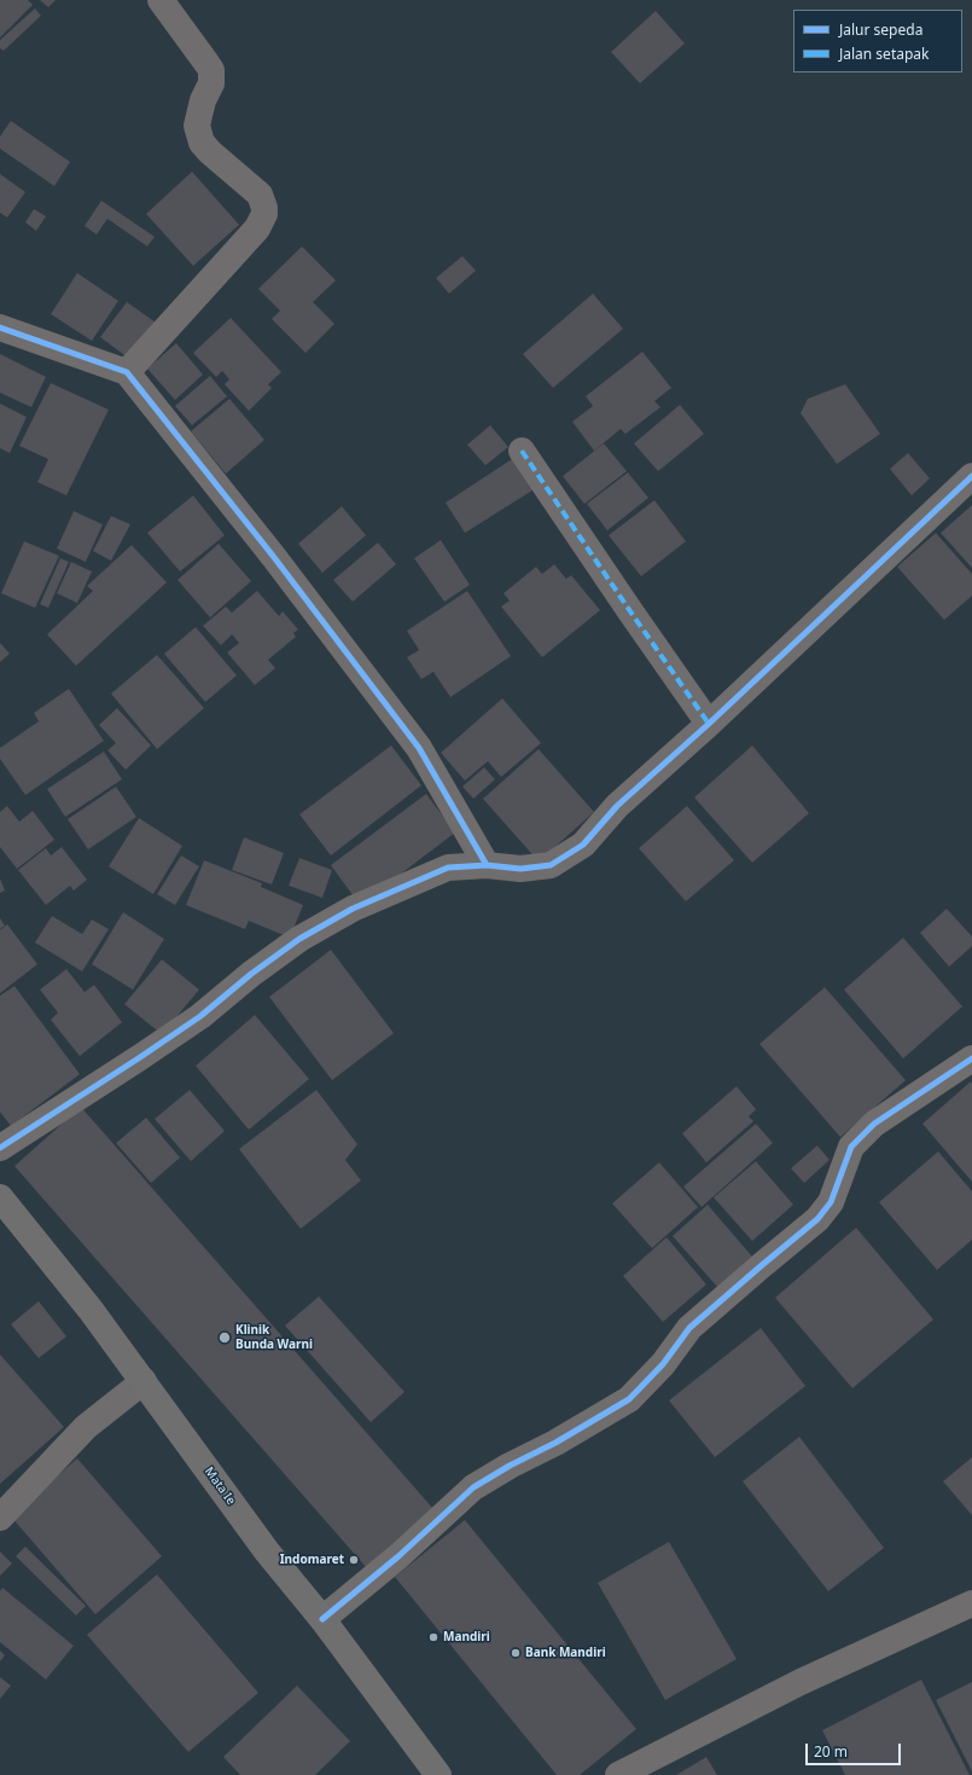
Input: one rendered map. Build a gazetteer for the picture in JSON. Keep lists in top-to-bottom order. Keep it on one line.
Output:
{"streets":{"street":["Mata Ie"]},"places":["Klinik Bunda Warni","Indomaret","Mandiri","Bank Mandiri"],"legend":["Jalur sepeda","Jalan setapak"],"scale_bar":"20 m"}
